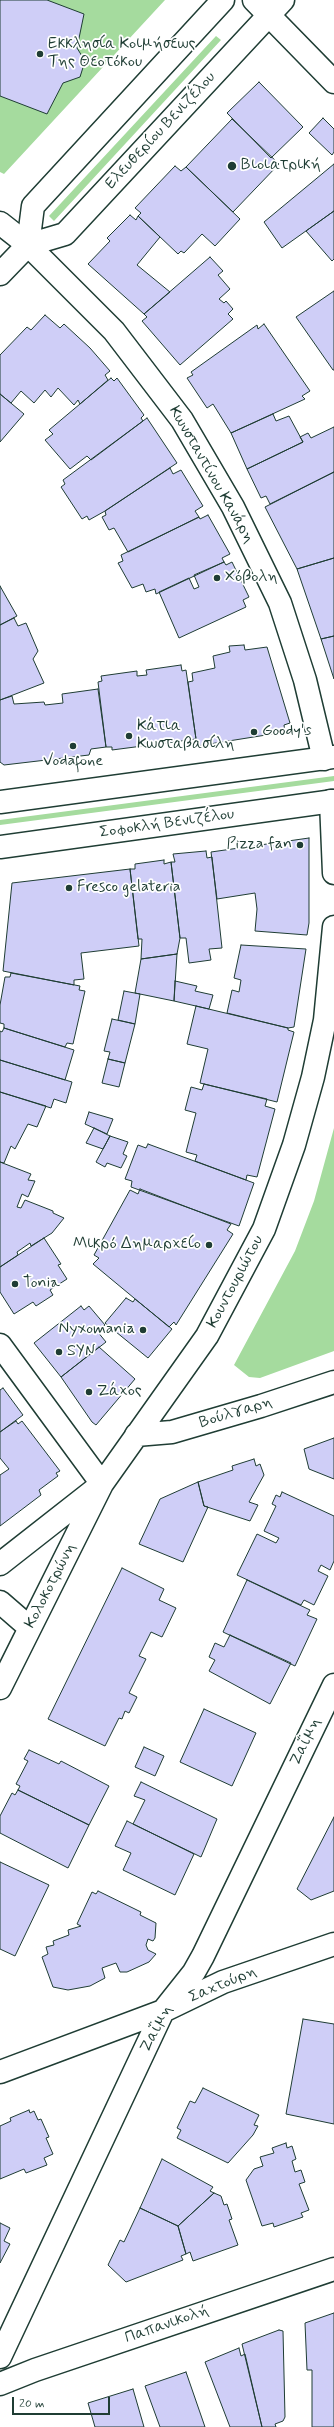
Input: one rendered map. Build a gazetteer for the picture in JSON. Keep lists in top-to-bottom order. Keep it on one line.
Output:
{"streets":{"street":["Ελευθερίου Βενιζέλου","Κωνσταντίνου Κανάρη","Σοφοκλή Βενιζέλου","Κουντουριώτου","Βούλγαρη","Κολοκοτρώνη","Ζαΐμη","Σαχτούρη","Παπανικολή"]},"crossings":[["Ελευθερίου Βενιζέλου","Κωνσταντίνου Κανάρη"],["Κουντουριώτου","Βούλγαρη"],["Κουντουριώτου","Κολοκοτρώνη"],["Ζαΐμη","Σαχτούρη"]],"places":["Εκκλησία Κοιμήσεως Της Θεοτόκου","Βιοιατρική","Χόβολη","Goody's","Κάτια Κωσταβασίλη","Vodafone","Pizza fan","Fresco gelateria","Μικρό Δημαρχείο","Tonia","Nyxomania","SYN","Ζάχος"],"scale_bar":"20 m"}
